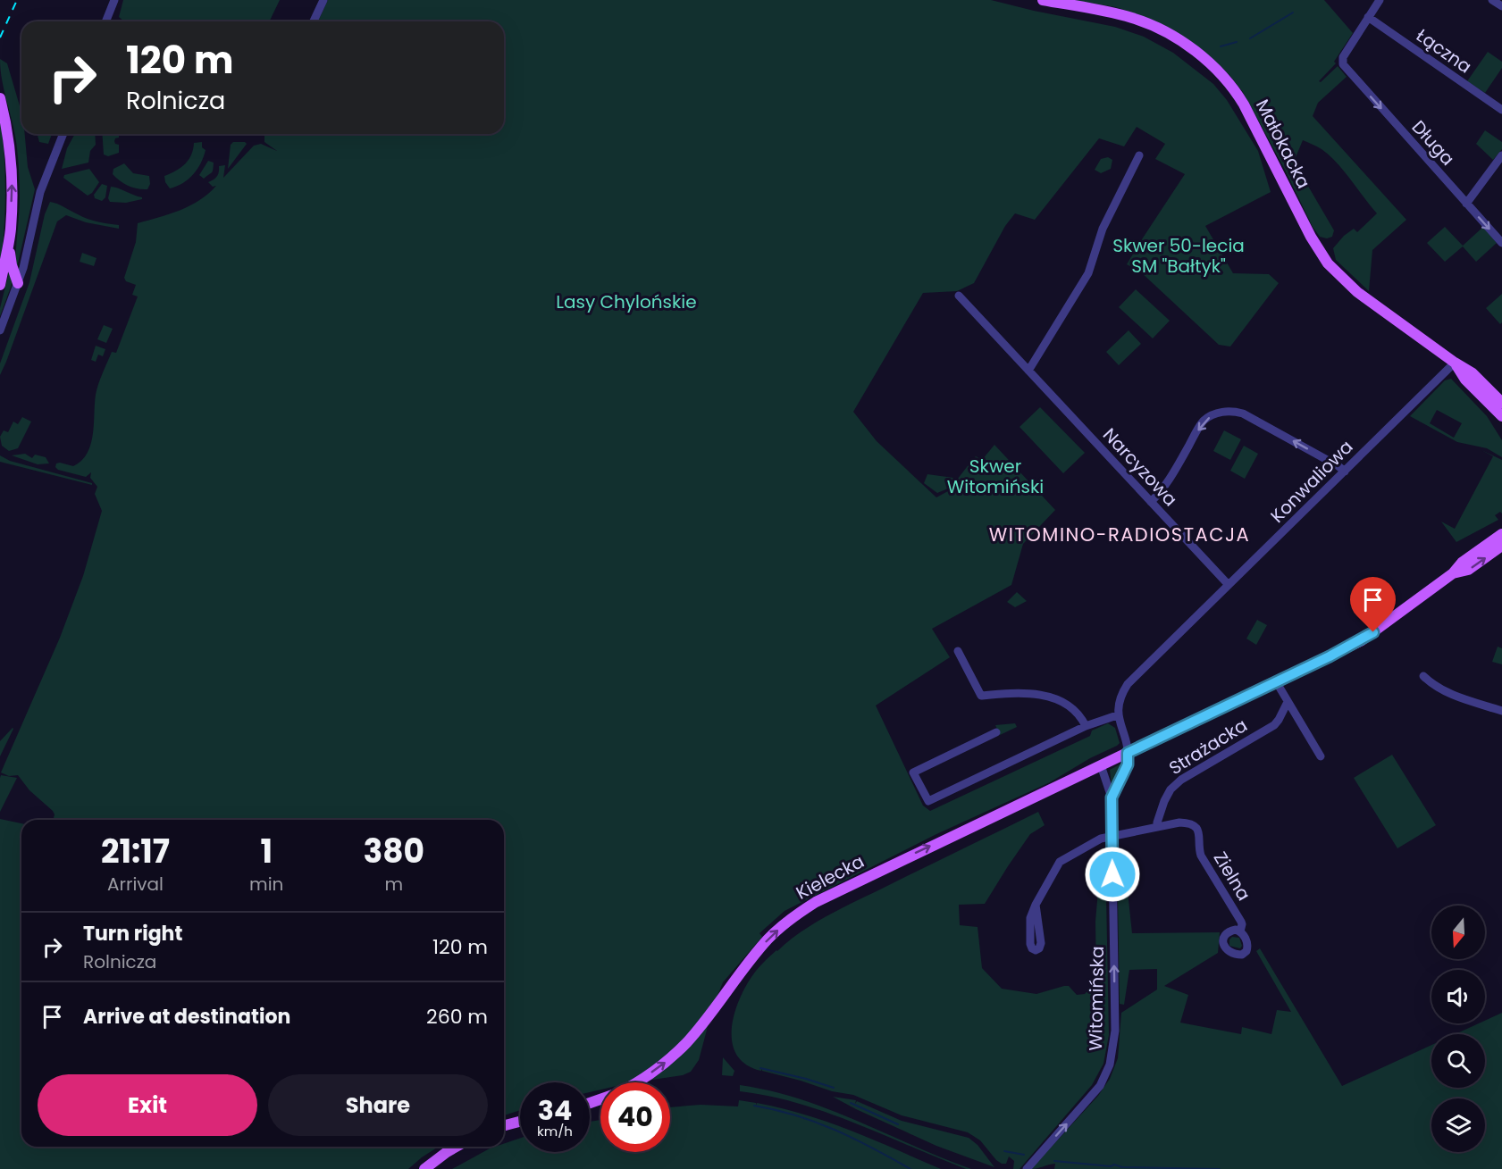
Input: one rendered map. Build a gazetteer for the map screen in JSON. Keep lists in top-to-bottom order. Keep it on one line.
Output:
{"streets":{"main road":["Małokacka","Kielecka"],"street":["Łączna","Długa","Narcyzowa","Konwaliowa","Strażacka","Zielna","Witomińska"]},"crossings":[["Łączna","Długa"],["Małokacka","Konwaliowa"],["Narcyzowa","Konwaliowa"],["Strażacka","Zielna"],["Zielna","Witomińska"],["Kielecka","Witomińska"]],"one_way":["Długa","Kielecka","Witomińska"],"districts":["WITOMINO-RADIOSTACJA"],"parks":["Skwer 50-lecia SM \"Bałtyk\"","Lasy Chylońskie","Skwer Witomiński"],"north":"bottom","page":{"turn":["120 m","Rolnicza"],"eta":["21:17","Arrival","1","min","380","m"],"list":[{"name":"Turn right","note":"Rolnicza","value":"120 m"},{"name":"Arrive at destination","value":"260 m"}],"buttons":["Exit","Share"],"speed":"34 km/h","limit":"40"}}
